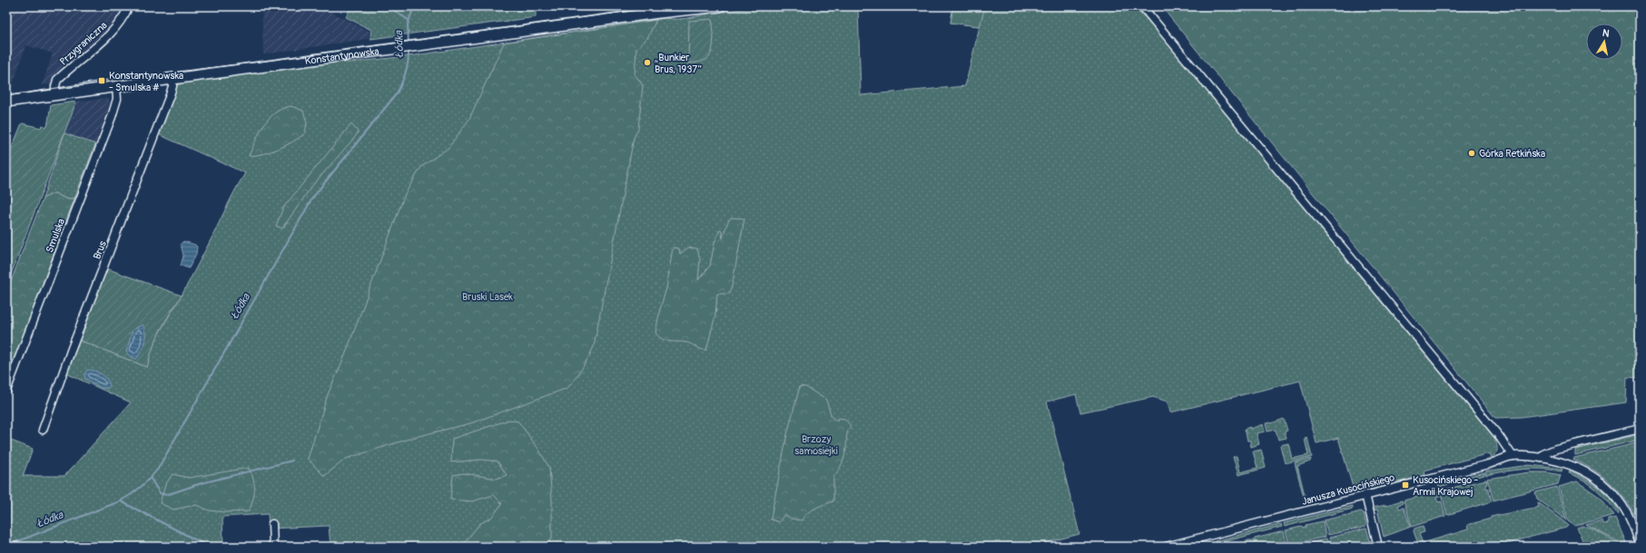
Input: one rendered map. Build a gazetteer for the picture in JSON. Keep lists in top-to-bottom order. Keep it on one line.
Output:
{"streets":{"main road":["Konstantynowska"],"street":["Przygraniczna","Smulska","Brus","Janusza Kusocińskiego"]},"crossings":[["Przygraniczna","Konstantynowska"],["Konstantynowska","Smulska"],["Konstantynowska","Brus"]],"water":["Łódka"],"parks":["Bruski Lasek","Brzozy samosiejki"],"places":{"other":["„Bunkier Brus, 1937”","Górka Retkińska"],"transit":["Konstantynowska - Smulska #","Kusocińskiego - Armii Krajowej"]},"north":"top"}
